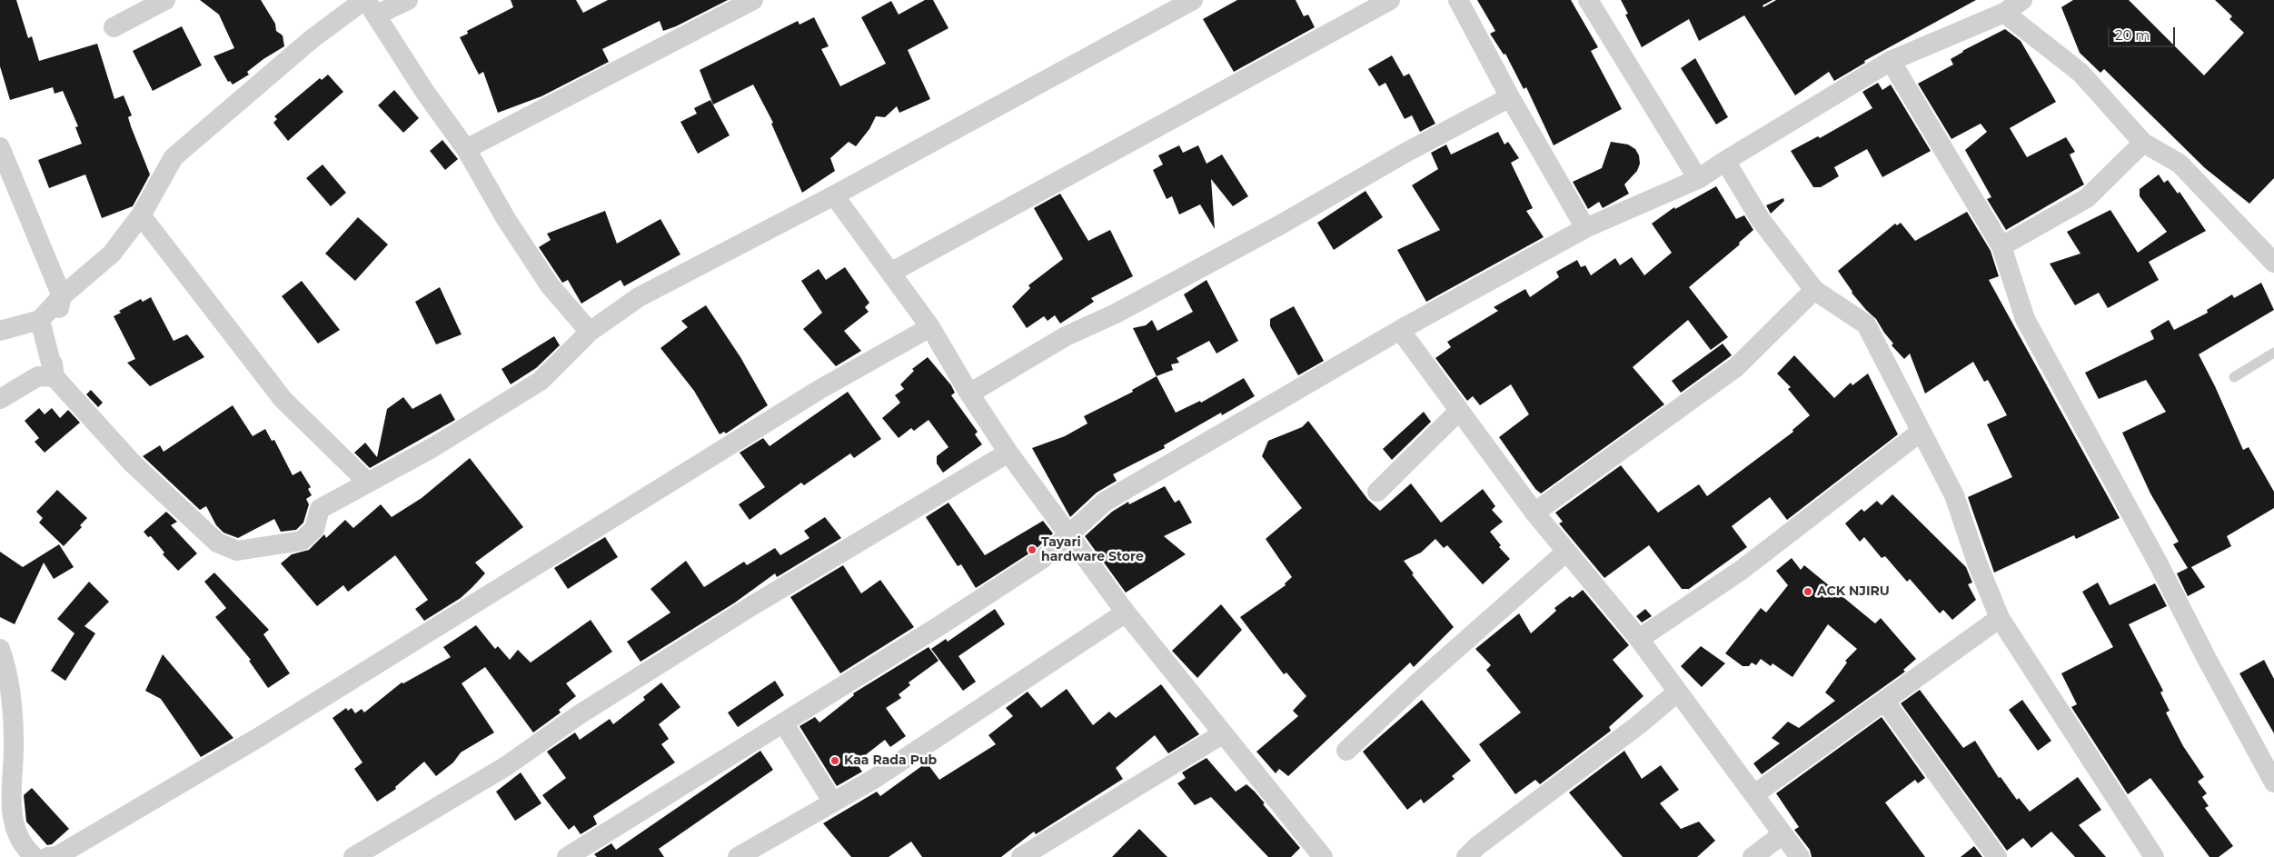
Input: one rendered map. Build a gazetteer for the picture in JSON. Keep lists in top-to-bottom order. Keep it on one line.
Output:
{"places":["Tayari hardware Store","ACK NJIRU","Kaa Rada Pub"],"scale_bar":"20 m"}
